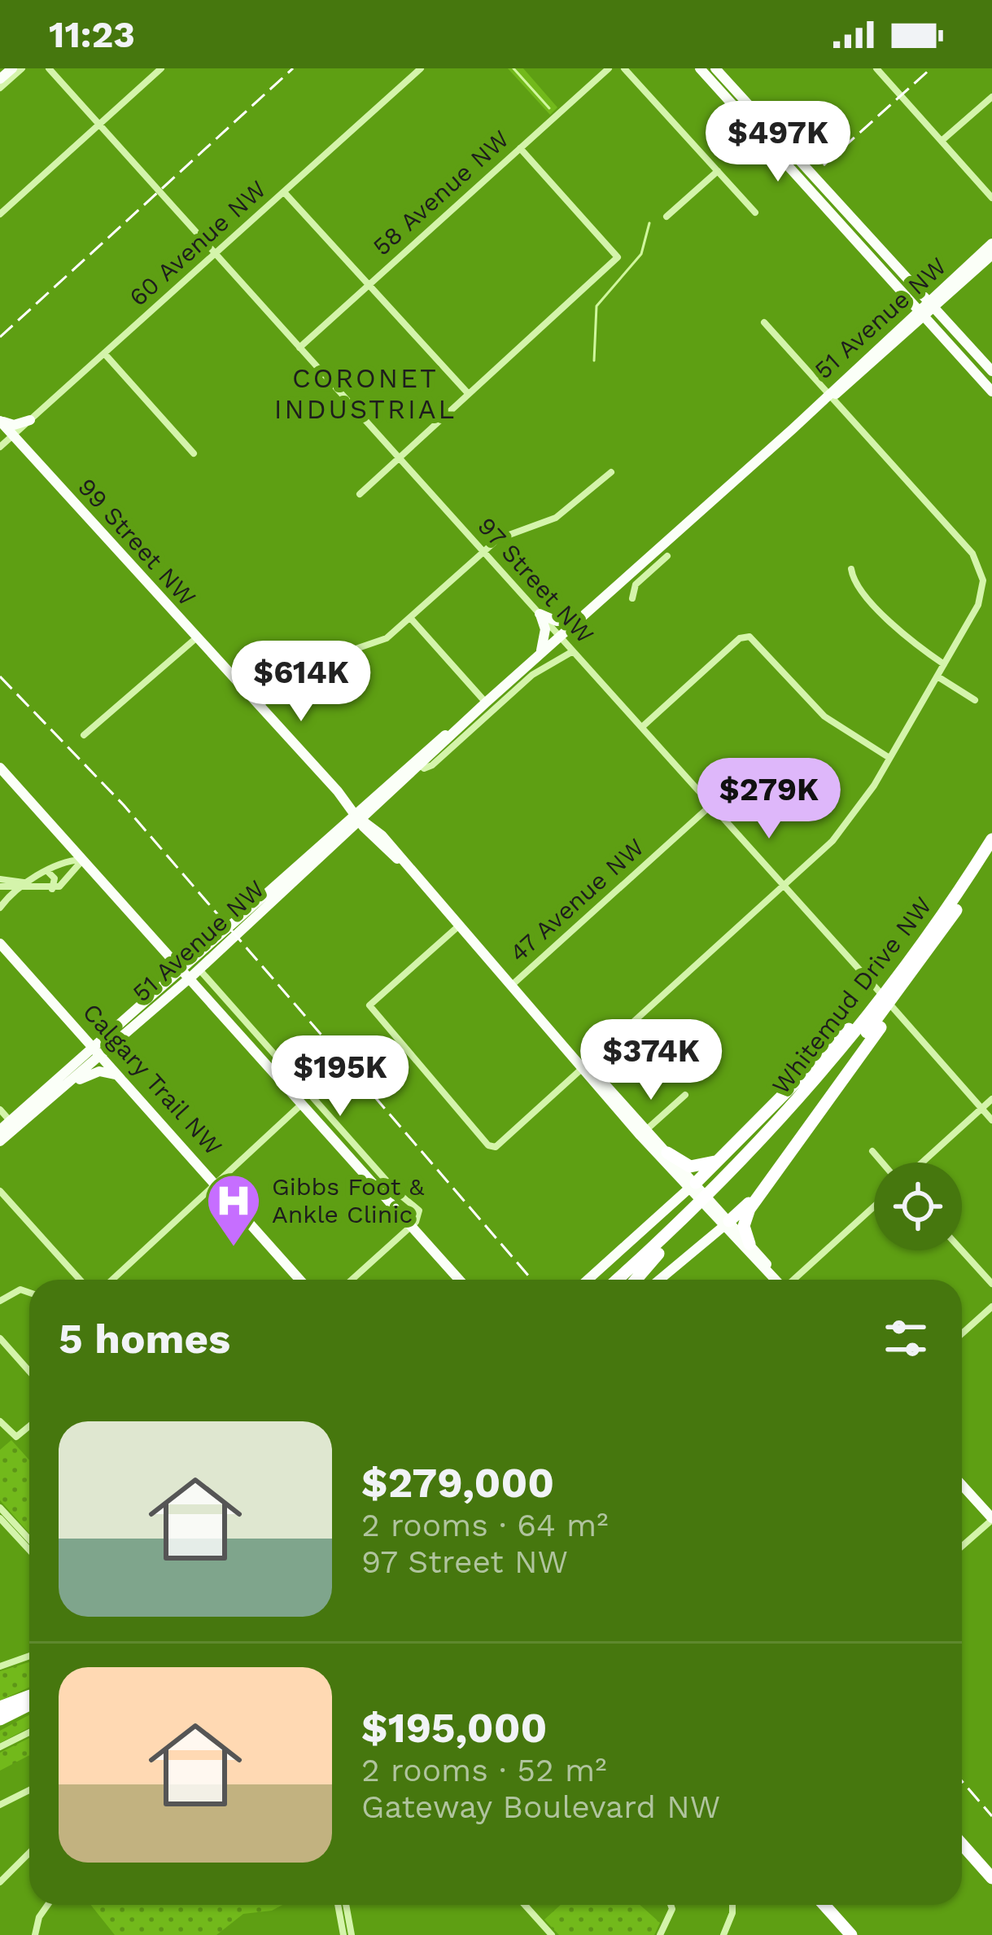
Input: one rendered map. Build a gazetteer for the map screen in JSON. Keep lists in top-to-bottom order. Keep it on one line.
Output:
{"streets":{"highway":["Whitemud Drive NW"],"main road":["51 Avenue NW","99 Street NW","Calgary Trail NW"],"street":["58 Avenue NW","60 Avenue NW","97 Street NW","47 Avenue NW"]},"crossings":[["58 Avenue NW","97 Street NW"],["60 Avenue NW","99 Street NW"],["60 Avenue NW","97 Street NW"],["51 Avenue NW","99 Street NW"],["51 Avenue NW","97 Street NW"],["51 Avenue NW","Calgary Trail NW"],["99 Street NW","47 Avenue NW"],["97 Street NW","47 Avenue NW"]],"districts":["CORONET INDUSTRIAL"],"places":{"hospital":["Gibbs Foot & Ankle Clinic"]},"page":{"status":"11:23","price":["$497K","$614K","$279K","$374K","$195K"],"heading":"5 homes","list":[{"name":"$279,000","note":"2 rooms · 64 m² · 97 Street NW"},{"name":"$195,000","note":"2 rooms · 52 m² · Gateway Boulevard NW"}]}}
